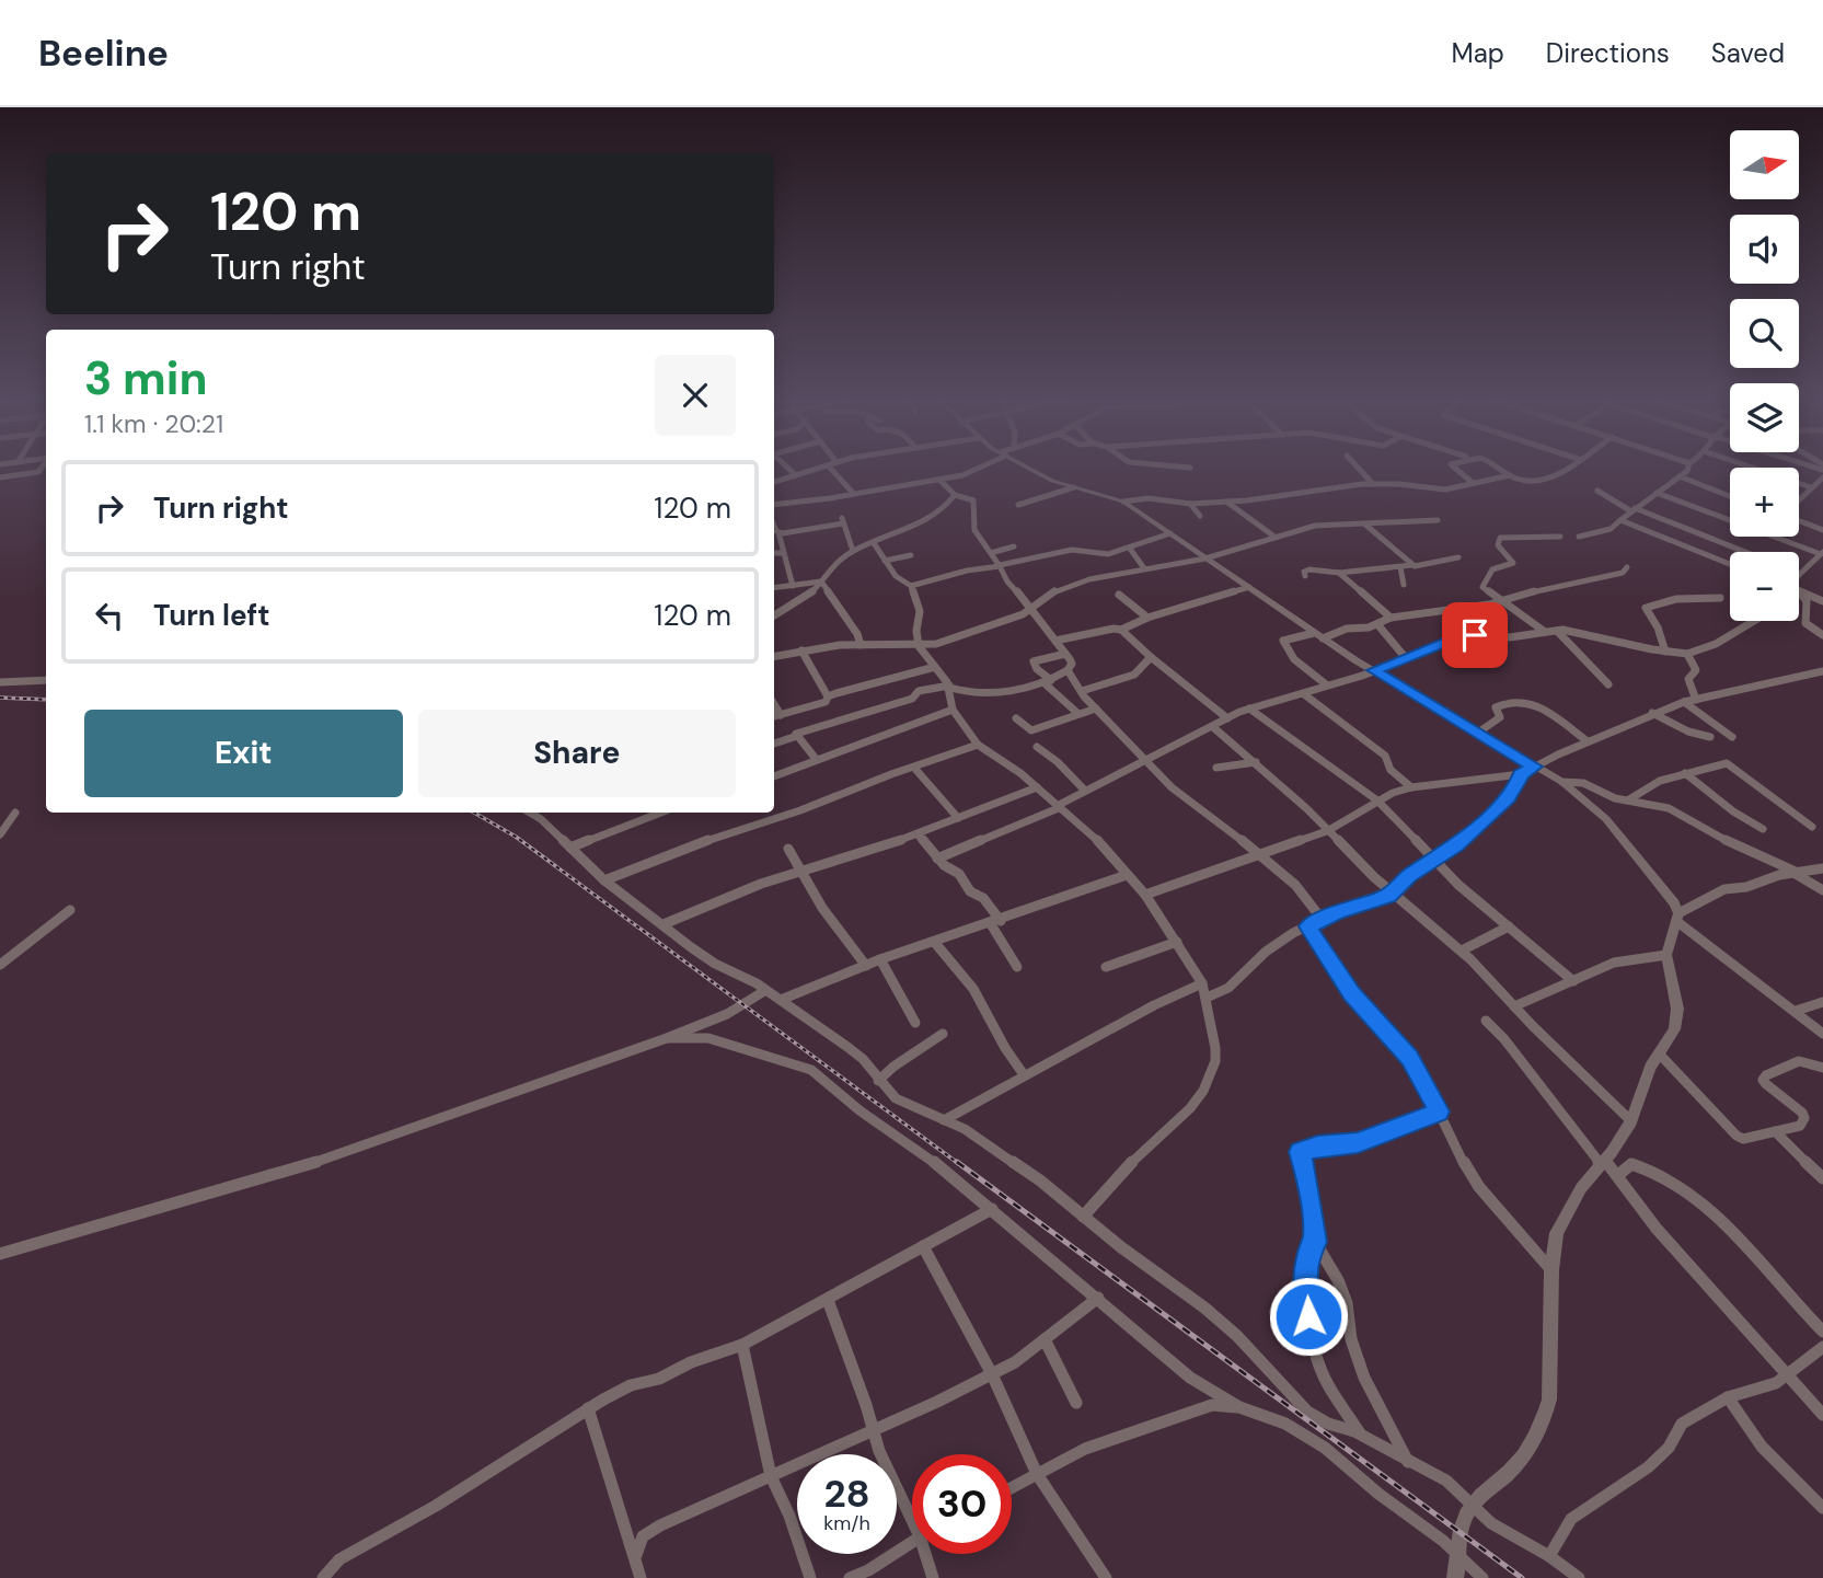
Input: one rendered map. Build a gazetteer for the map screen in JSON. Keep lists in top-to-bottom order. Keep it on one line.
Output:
{"north":"right","page":{"header":"Beeline","nav":["Map","Directions","Saved"],"map_buttons":["+","−"],"turn":["120 m","Turn right"],"heading":["3 min","1.1 km · 20:21"],"list":[{"name":"Turn right","value":"120 m"},{"name":"Turn left","value":"120 m"}],"buttons":["Exit","Share"],"speed":"28 km/h","limit":"30"}}
